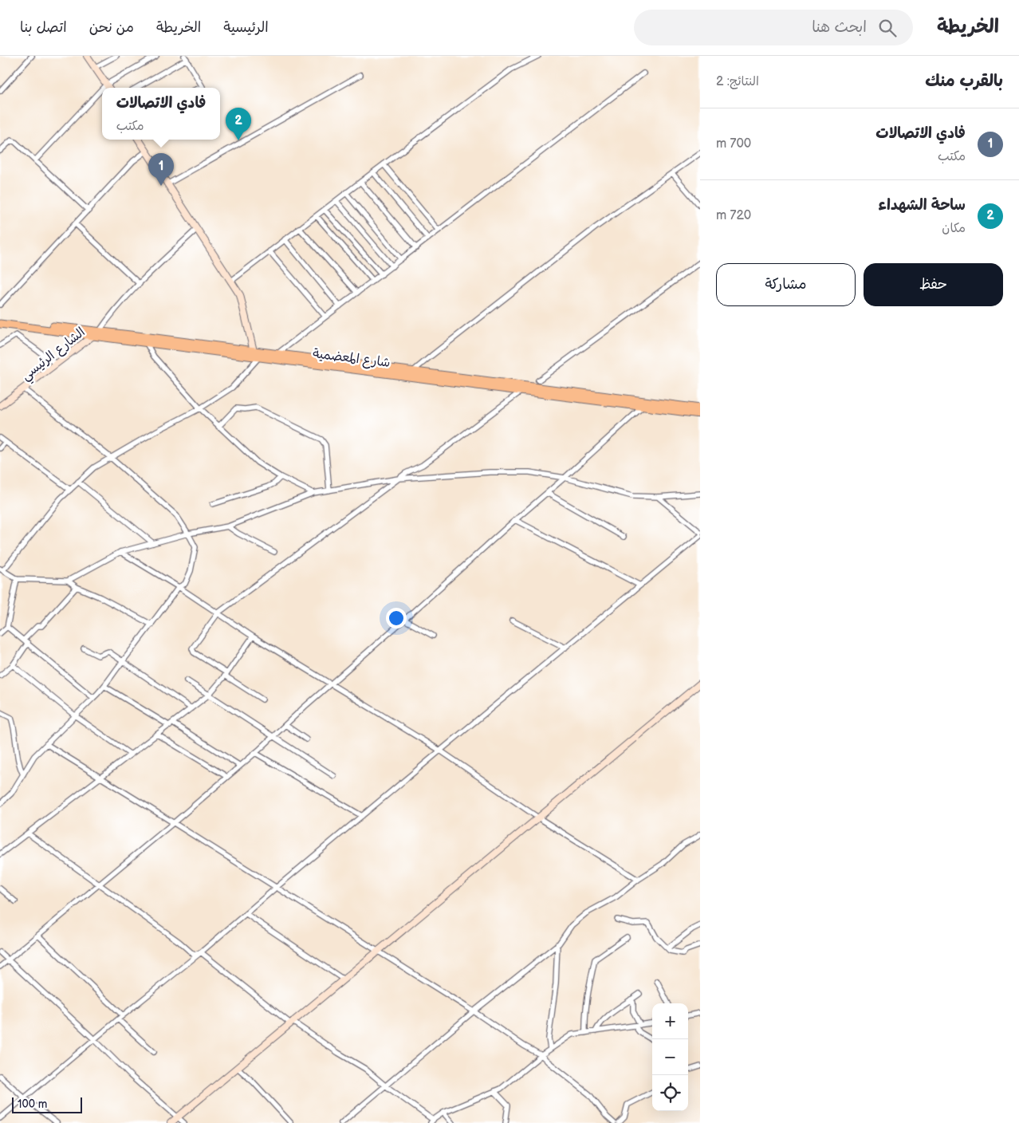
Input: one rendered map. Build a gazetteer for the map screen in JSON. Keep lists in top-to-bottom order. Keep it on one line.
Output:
{"streets":{"main road":["الشارع الرئيسي","شارع المعضمية"]},"crossings":[["الشارع الرئيسي","شارع المعضمية"]],"scale_bar":"100 m","page":{"header":"الخريطة","search":"ابحث هنا","nav":["الرئيسية","الخريطة","من نحن","اتصل بنا"],"heading":["بالقرب منك","النتائج: 2"],"popup":["فادي الاتصالات","مكتب"],"list":[{"mark":"1","name":"فادي الاتصالات","note":"مكتب","value":"700 m"},{"mark":"2","name":"ساحة الشهداء","note":"مكان","value":"720 m"}],"pins":["2","1"],"buttons":["حفظ","مشاركة"],"map_buttons":["+","−"],"scale":"100 m"}}
